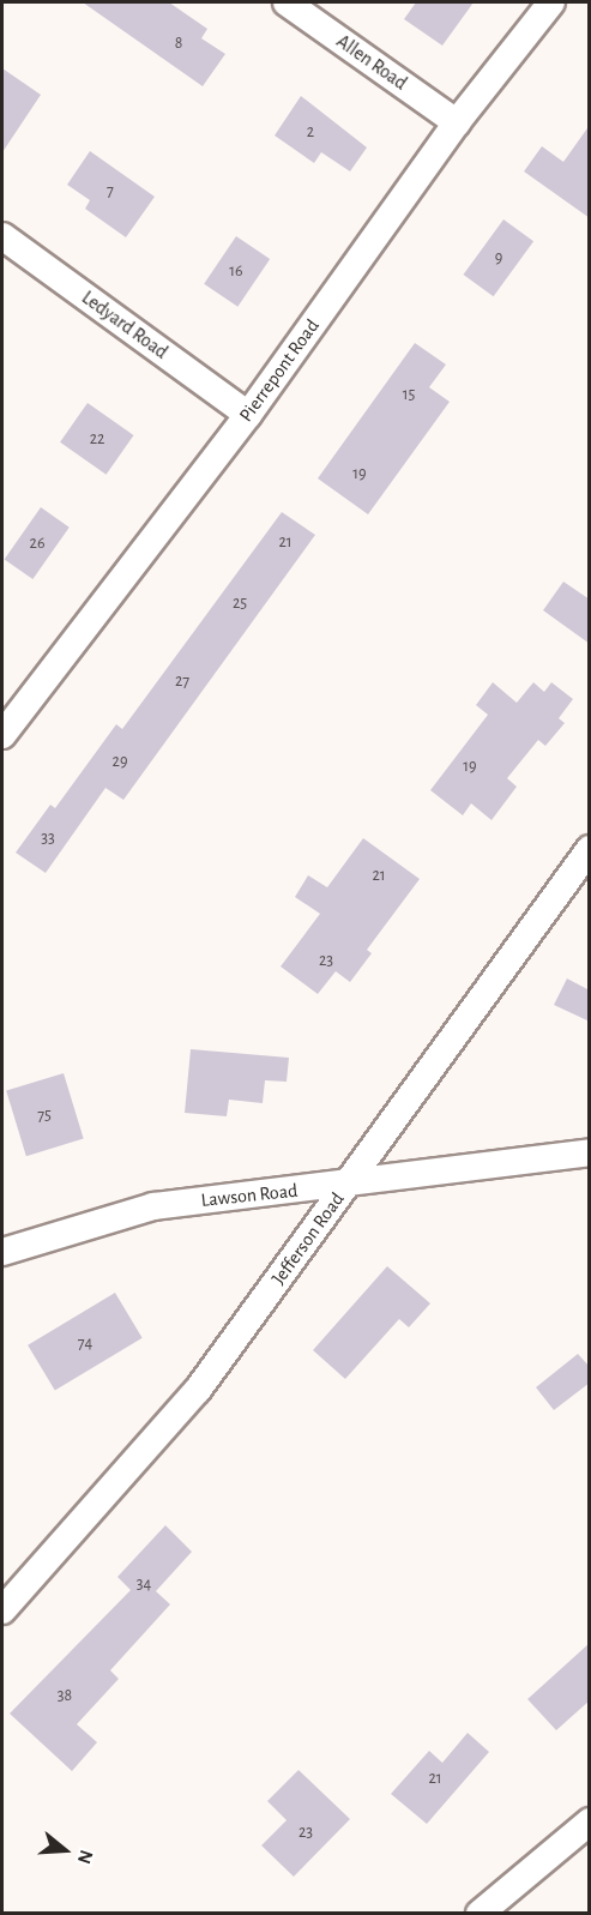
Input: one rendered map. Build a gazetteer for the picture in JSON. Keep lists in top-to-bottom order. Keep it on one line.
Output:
{"streets":{"street":["Allen Road","Ledyard Road","Pierrepont Road","Lawson Road","Jefferson Road"]},"crossings":[["Allen Road","Pierrepont Road"],["Ledyard Road","Pierrepont Road"],["Lawson Road","Jefferson Road"]],"house_numbers":["8","2","7","9","16","15","22","19","21","26","25","27","29","19","33","21","23","75","74","34","38","21","23"],"north":"right"}
